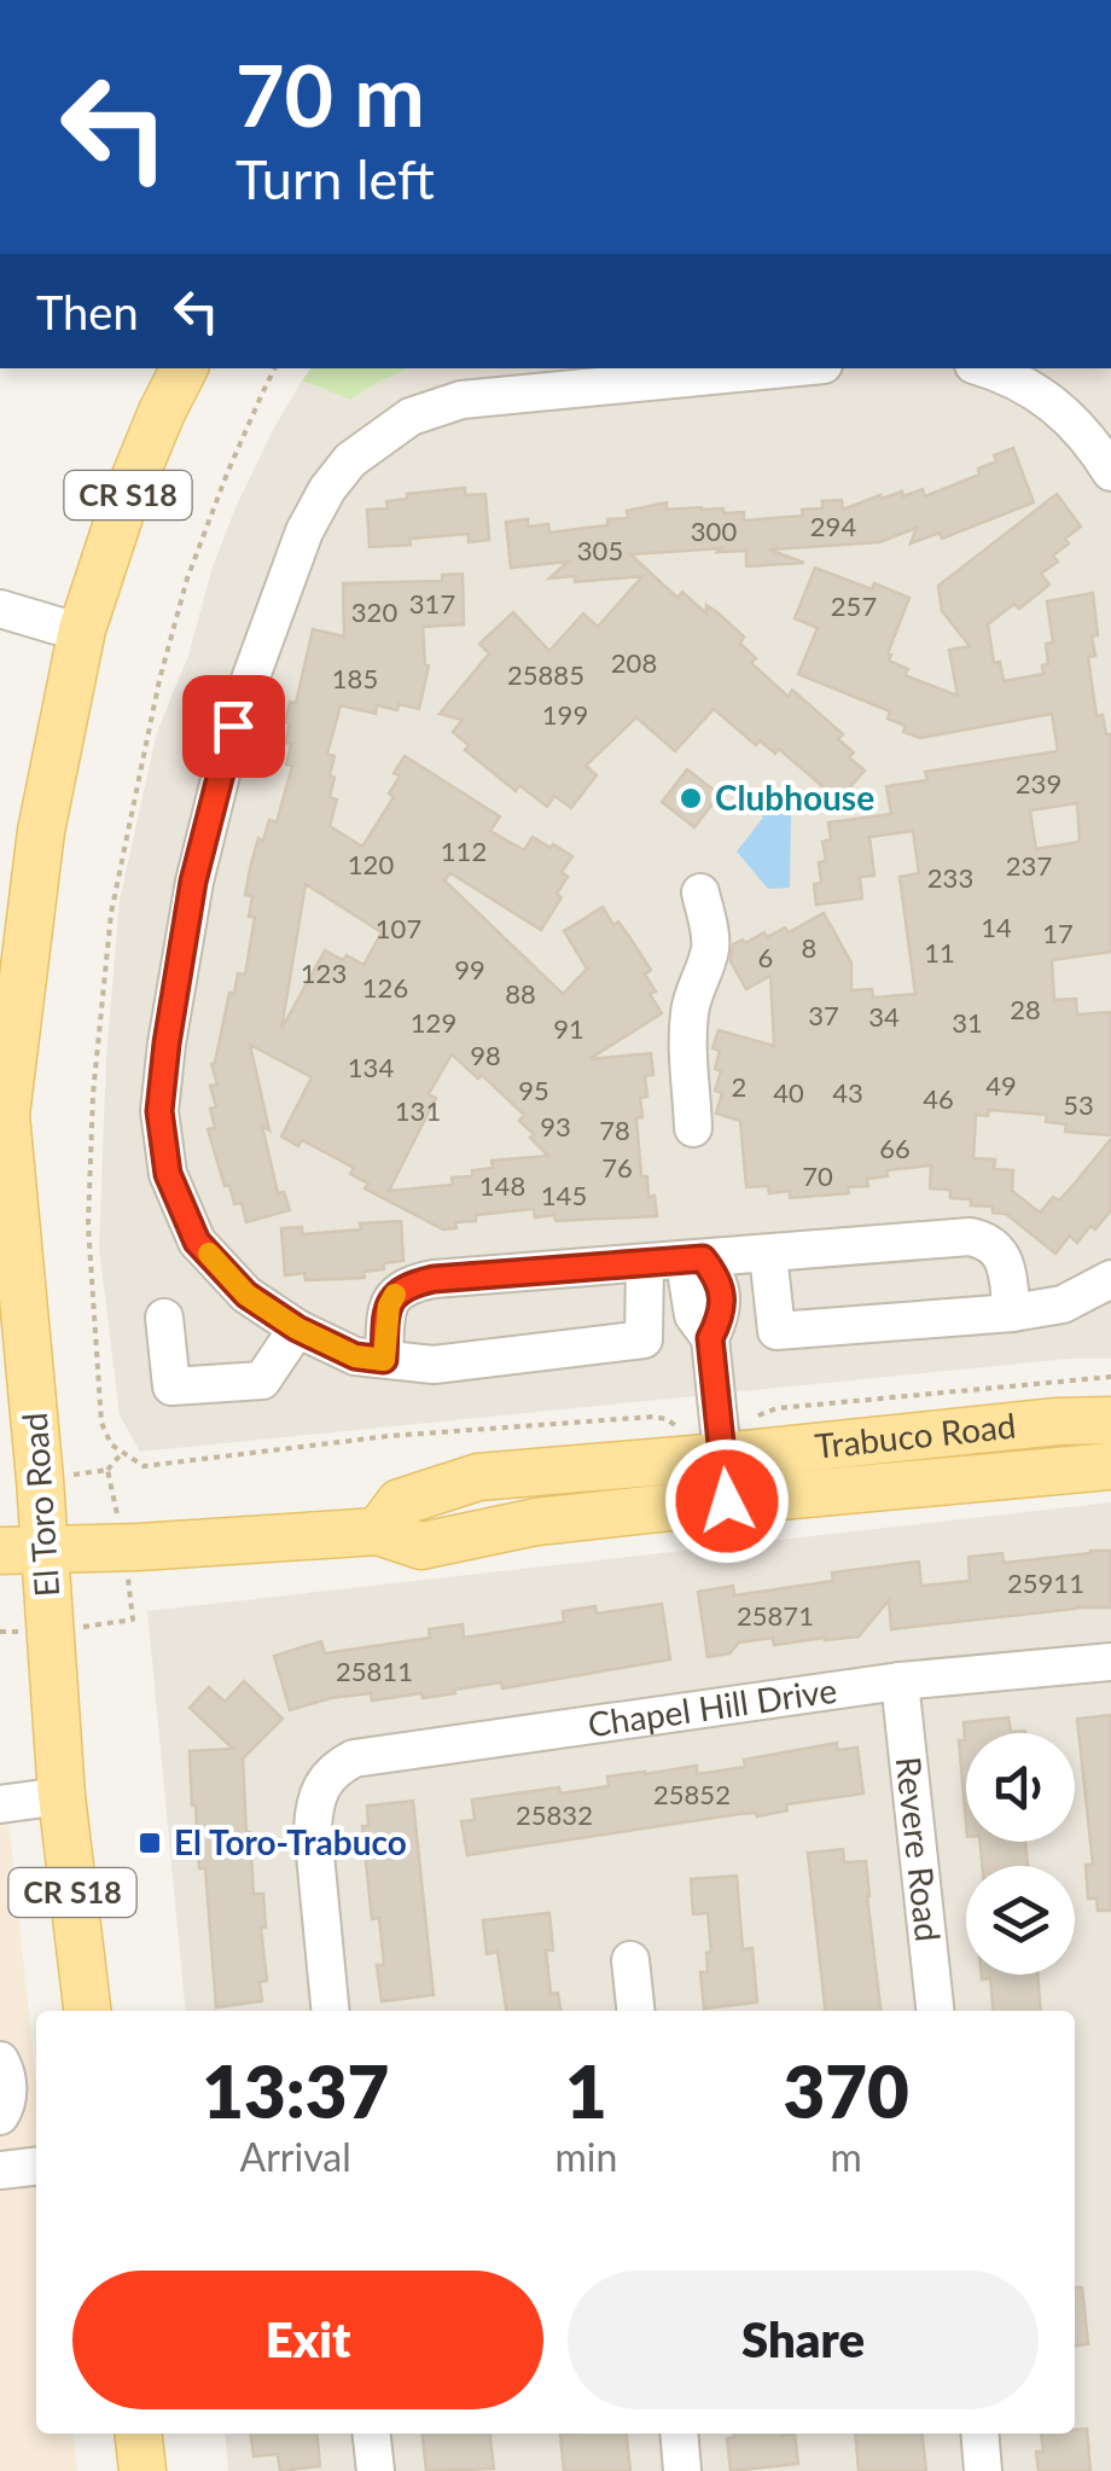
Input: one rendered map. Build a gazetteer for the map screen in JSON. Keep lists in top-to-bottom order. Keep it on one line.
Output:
{"streets":{"main road":["CR S18","Trabuco Road","El Toro Road"],"street":["Chapel Hill Drive","Revere Road"]},"crossings":[["Trabuco Road","El Toro Road"],["Chapel Hill Drive","Revere Road"]],"places":{"other":["Clubhouse"],"transit":["El Toro-Trabuco"]},"house_numbers":["294","300","305","317","257","320","208","25885","185","199","239","112","120","237","233","14","107","17","8","11","6","99","123","126","88","28","37","34","129","31","91","98","134","49","2","95","40","43","46","53","131","93","78","66","76","70","148","145","25911","25871","25811","25852","25832"],"page":{"turn":["70 m","Turn left"],"then":"Then","eta":["13:37","Arrival","1","min","370","m"],"buttons":["Exit","Share"]}}
